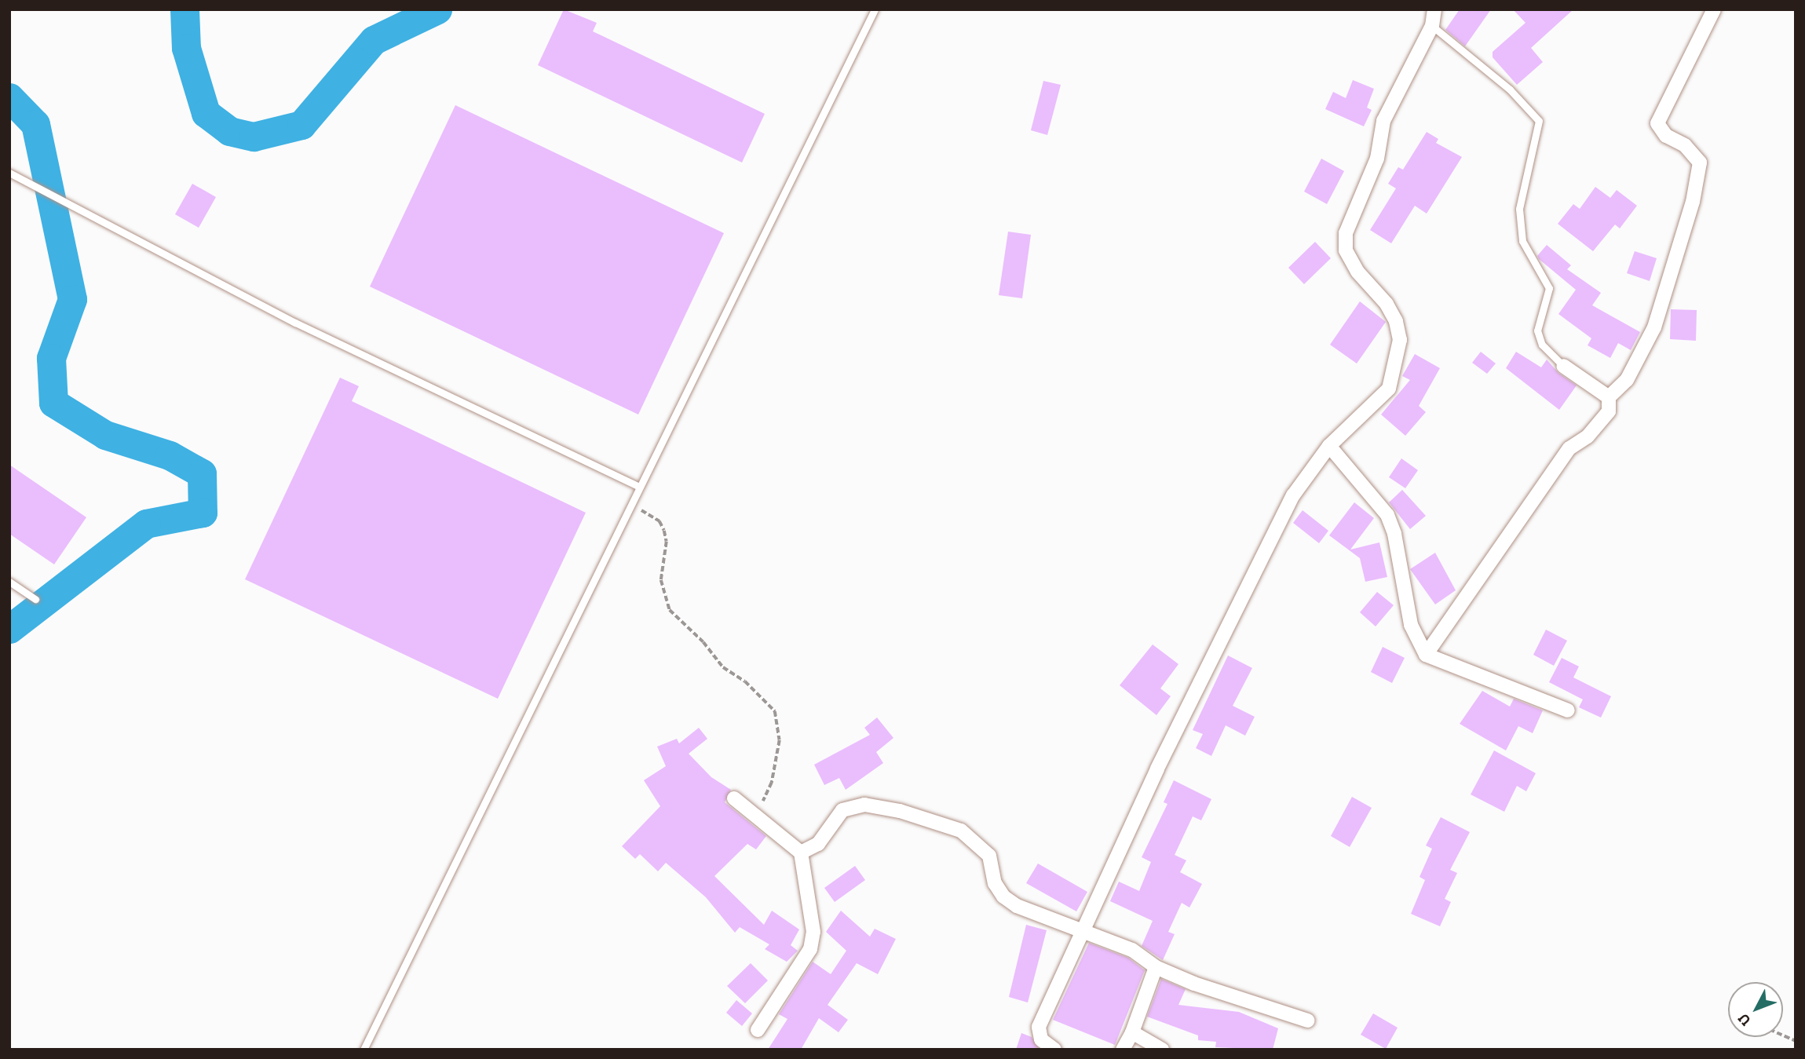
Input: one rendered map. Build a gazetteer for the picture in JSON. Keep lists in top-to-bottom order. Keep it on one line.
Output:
{"north":"bottom left"}
